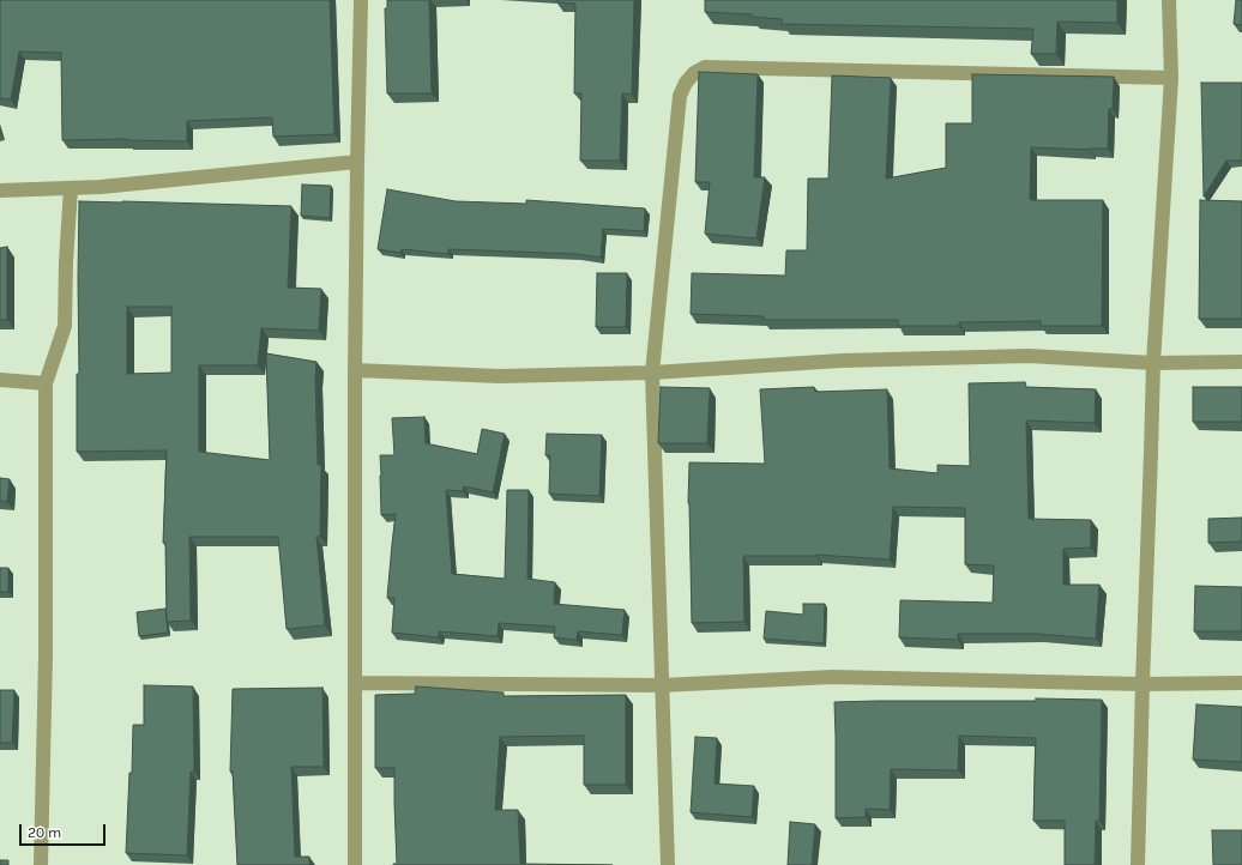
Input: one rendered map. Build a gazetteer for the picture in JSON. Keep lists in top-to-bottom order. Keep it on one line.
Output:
{"scale_bar":"20 m"}
